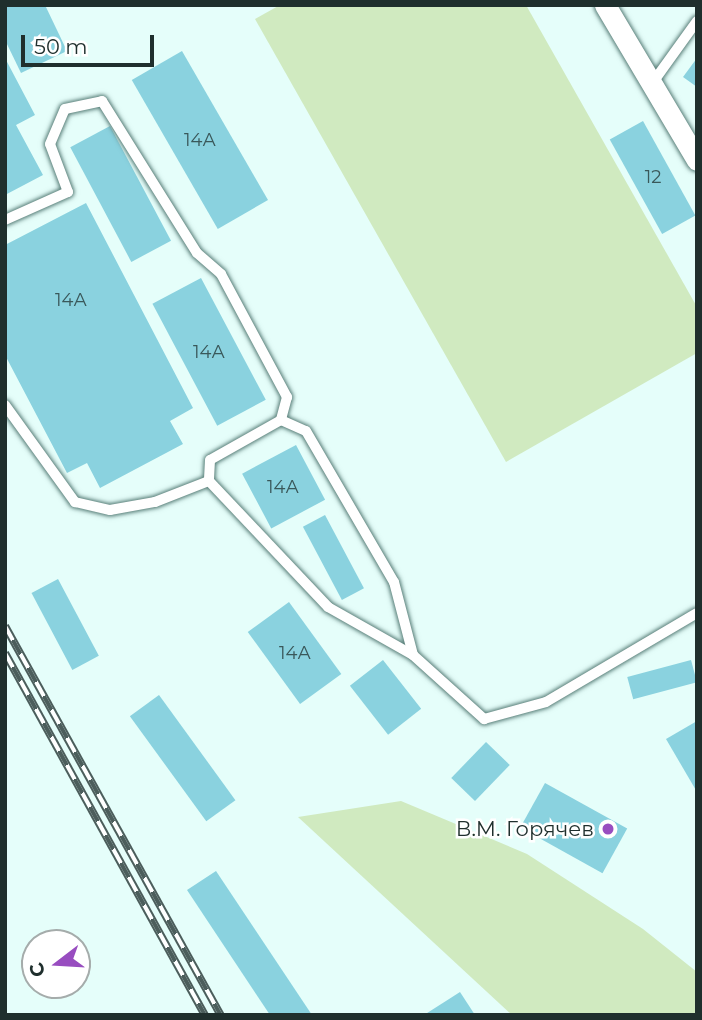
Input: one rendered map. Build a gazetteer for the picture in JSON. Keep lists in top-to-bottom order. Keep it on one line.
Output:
{"places":["В.М. Горячев"],"house_numbers":["14А","12","14А","14А","14А","14А"],"scale_bar":"50 m","north":"left"}
